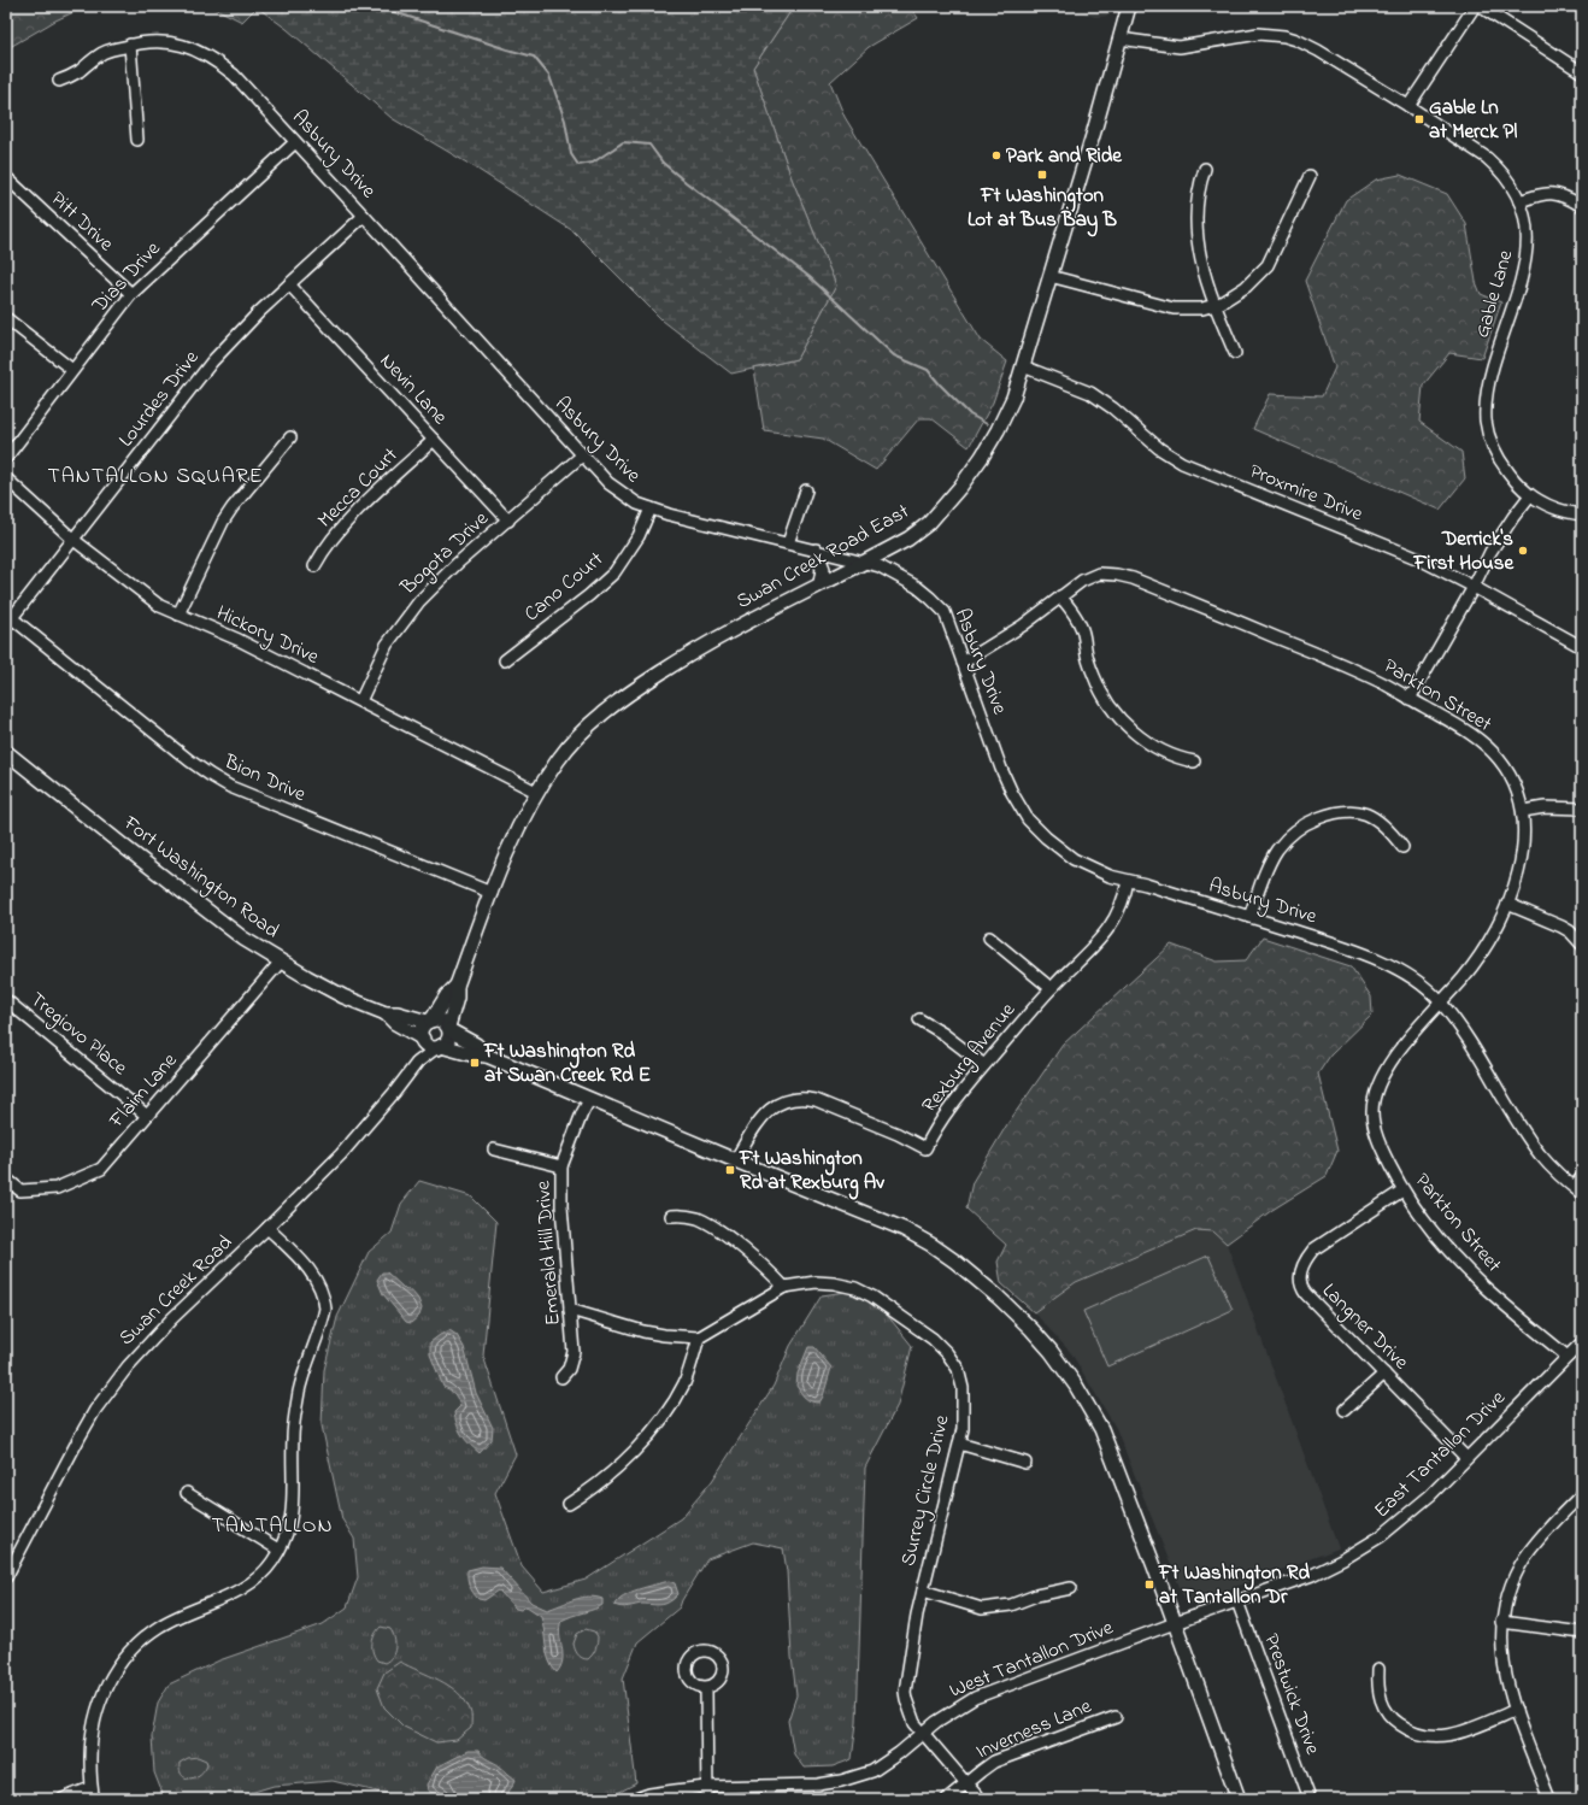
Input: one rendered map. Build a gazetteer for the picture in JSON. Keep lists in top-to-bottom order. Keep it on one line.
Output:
{"streets":{"main road":["Swan Creek Road East","Fort Washington Road"],"street":["Asbury Drive","Pitt Drive","Dias Drive","Gable Lane","Nevin Lane","Lourdes Drive","Mecca Court","Proxmire Drive","Bogota Drive","Cano Court","Hickory Drive","Parkton Street","Bion Drive","Tregiovo Place","Rexburg Avenue","Flaim Lane","Emerald Hill Drive","Swan Creek Road","Langner Drive","East Tantallon Drive","Surrey Circle Drive","West Tantallon Drive","Prestwick Drive","Inverness Lane"]},"crossings":[["Asbury Drive","Dias Drive"],["Asbury Drive","Lourdes Drive"],["Asbury Drive","Bogota Drive"],["Asbury Drive","Swan Creek Road East"],["Asbury Drive","Cano Court"],["Asbury Drive","Parkton Street"],["Asbury Drive","Rexburg Avenue"],["Pitt Drive","Dias Drive"],["Gable Lane","Swan Creek Road East"],["Nevin Lane","Lourdes Drive"],["Nevin Lane","Mecca Court"],["Nevin Lane","Bogota Drive"],["Lourdes Drive","Hickory Drive"],["Lourdes Drive","Bion Drive"],["Proxmire Drive","Swan Creek Road East"],["Bogota Drive","Hickory Drive"],["Swan Creek Road East","Hickory Drive"],["Swan Creek Road East","Bion Drive"],["Swan Creek Road East","Fort Washington Road"],["Swan Creek Road East","Swan Creek Road"],["Parkton Street","Langner Drive"],["Parkton Street","East Tantallon Drive"],["Fort Washington Road","Flaim Lane"],["Fort Washington Road","Swan Creek Road"],["Tregiovo Place","Flaim Lane"],["Langner Drive","East Tantallon Drive"],["East Tantallon Drive","West Tantallon Drive"],["East Tantallon Drive","Prestwick Drive"],["Surrey Circle Drive","West Tantallon Drive"],["Surrey Circle Drive","Inverness Lane"]],"districts":["TANTALLON SQUARE","TANTALLON"],"places":{"transit":["Gable Ln at Merck Pl","Ft Washington Lot at Bus Bay B","Ft Washington Rd at Swan Creek Rd E","Ft Washington Rd at Rexburg Av","Ft Washington Rd at Tantallon Dr"],"other":["Park and Ride","Derrick's First House"]}}
